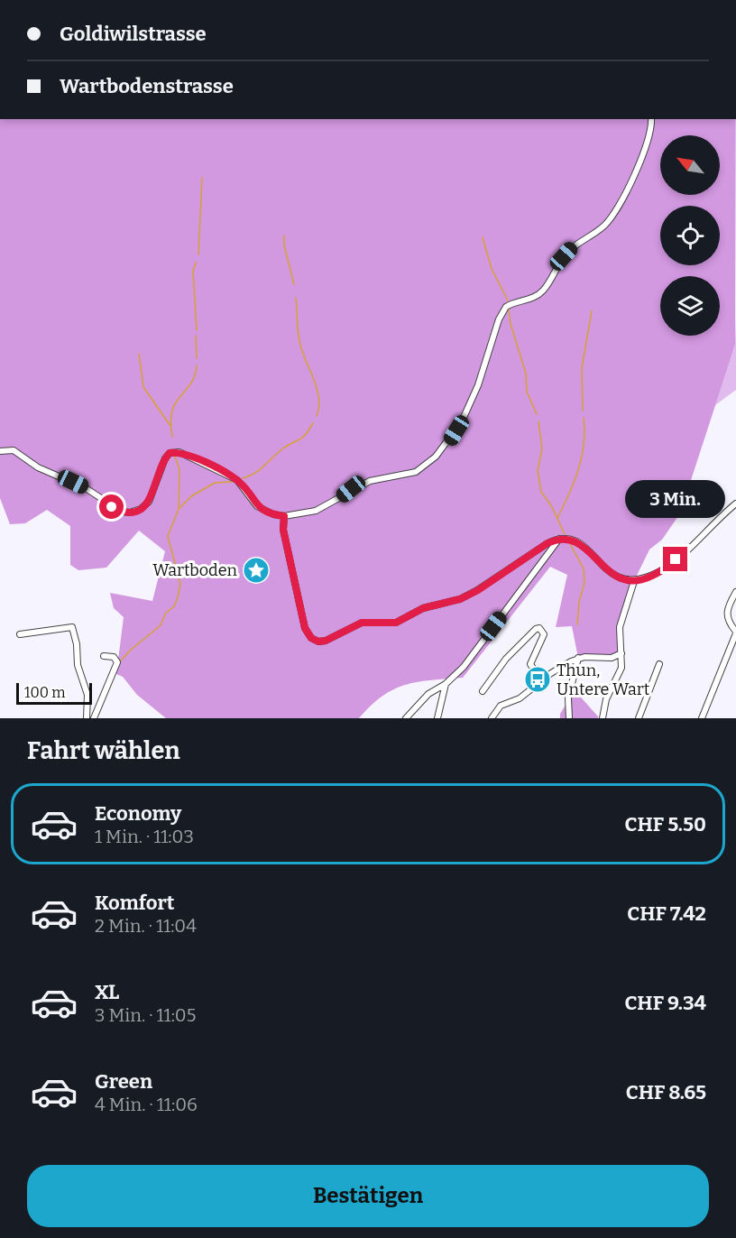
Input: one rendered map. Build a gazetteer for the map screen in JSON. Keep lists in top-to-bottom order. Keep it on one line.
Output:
{"places":{"place":["Wartboden"],"bus stop":["Thun, Untere Wart"]},"scale_bar":"100 m","north":"top left","page":{"banner":["Goldiwilstrasse","Wartbodenstrasse"],"bubble":"3 Min.","scale":"100 m","heading":"Fahrt wählen","list":[{"name":"Economy","note":"1 Min. · 11:03","value":"CHF 5.50"},{"name":"Komfort","note":"2 Min. · 11:04","value":"CHF 7.42"},{"name":"XL","note":"3 Min. · 11:05","value":"CHF 9.34"},{"name":"Green","note":"4 Min. · 11:06","value":"CHF 8.65"}],"buttons":"Bestätigen"}}
